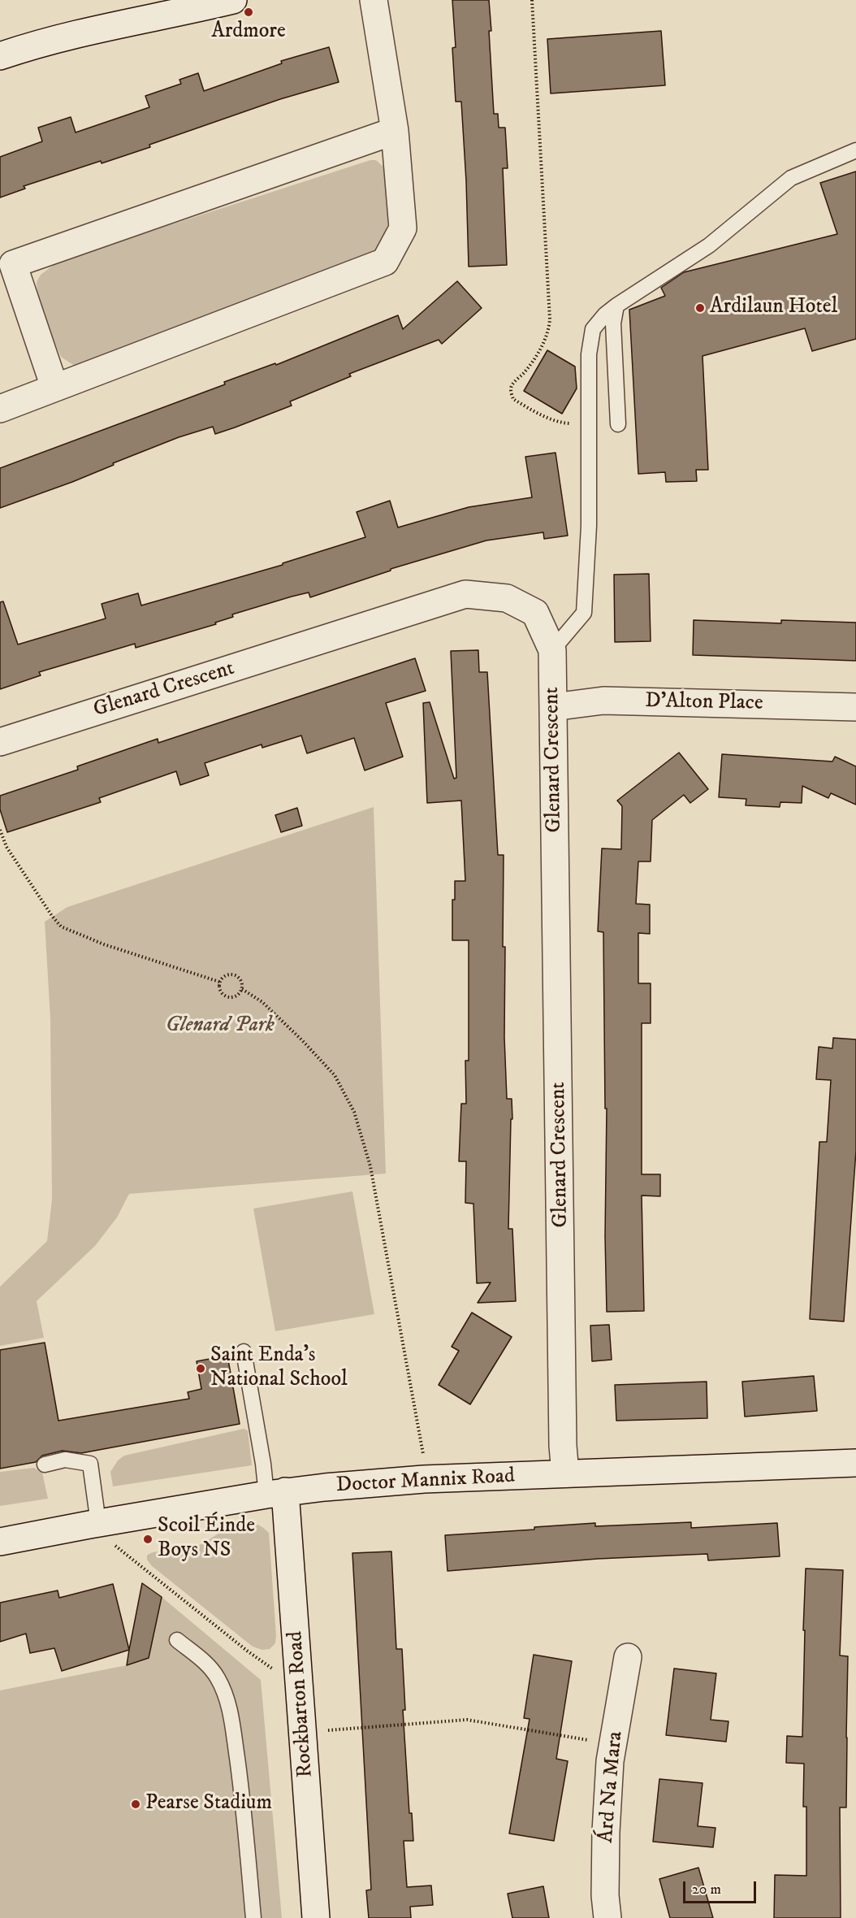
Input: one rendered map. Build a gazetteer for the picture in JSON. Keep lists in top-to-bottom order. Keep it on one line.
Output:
{"streets":{"street":["Glenard Crescent","D'Alton Place","Doctor Mannix Road","Rockbarton Road","Árd Na Mara"]},"crossings":[["Glenard Crescent","D'Alton Place"],["Glenard Crescent","Doctor Mannix Road"],["Doctor Mannix Road","Rockbarton Road"]],"parks":["Glenard Park"],"places":["Ardmore","Ardilaun Hotel","Saint Enda's National School","Scoil Éinde Boys NS","Pearse Stadium"],"scale_bar":"20 m"}
